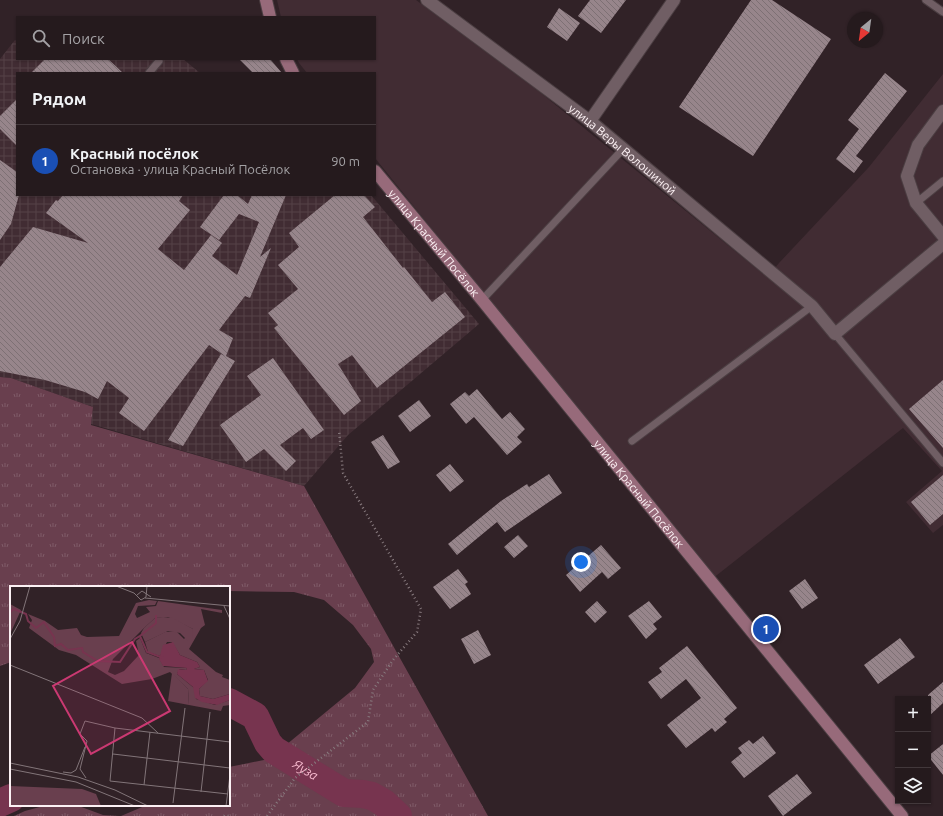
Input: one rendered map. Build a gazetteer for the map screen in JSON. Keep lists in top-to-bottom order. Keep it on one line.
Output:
{"streets":{"street":["улица Веры Волошиной","улица Красный Посёлок"]},"water":["Яуза"],"north":"bottom left","page":{"search":"Поиск","heading":"Рядом","list":[{"mark":"1","name":"Красный посёлок","note":"Остановка · улица Красный Посёлок","value":"90 m"}],"pins":"1","map_buttons":["+","−"]}}
